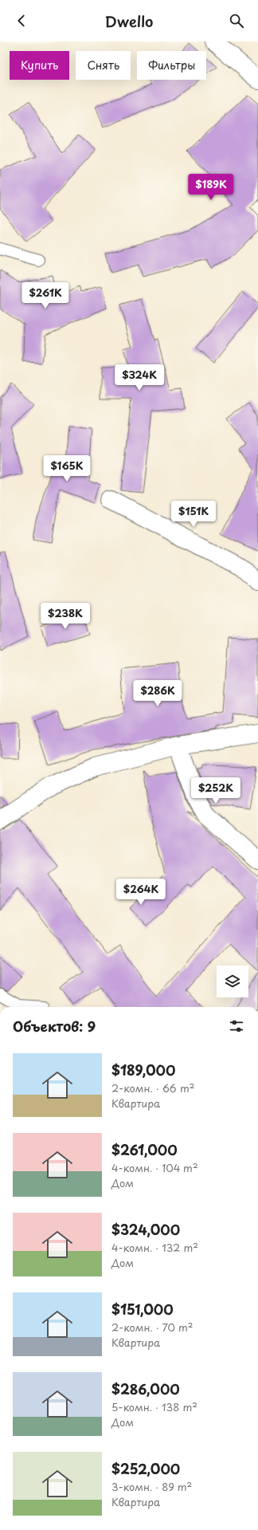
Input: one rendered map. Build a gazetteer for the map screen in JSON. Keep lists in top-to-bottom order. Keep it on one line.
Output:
{"page":{"header":"Dwello","chip":["Купить","Снять","Фильтры"],"price":["$189K","$261K","$324K","$165K","$151K","$238K","$286K","$252K","$264K"],"heading":"Объектов: 9","list":[{"name":"$189,000","note":"2-комн. · 66 m² · Квартира"},{"name":"$261,000","note":"4-комн. · 104 m² · Дом"},{"name":"$324,000","note":"4-комн. · 132 m² · Дом"},{"name":"$151,000","note":"2-комн. · 70 m² · Квартира"},{"name":"$286,000","note":"5-комн. · 138 m² · Дом"},{"name":"$252,000","note":"3-комн. · 89 m² · Квартира"}]}}
